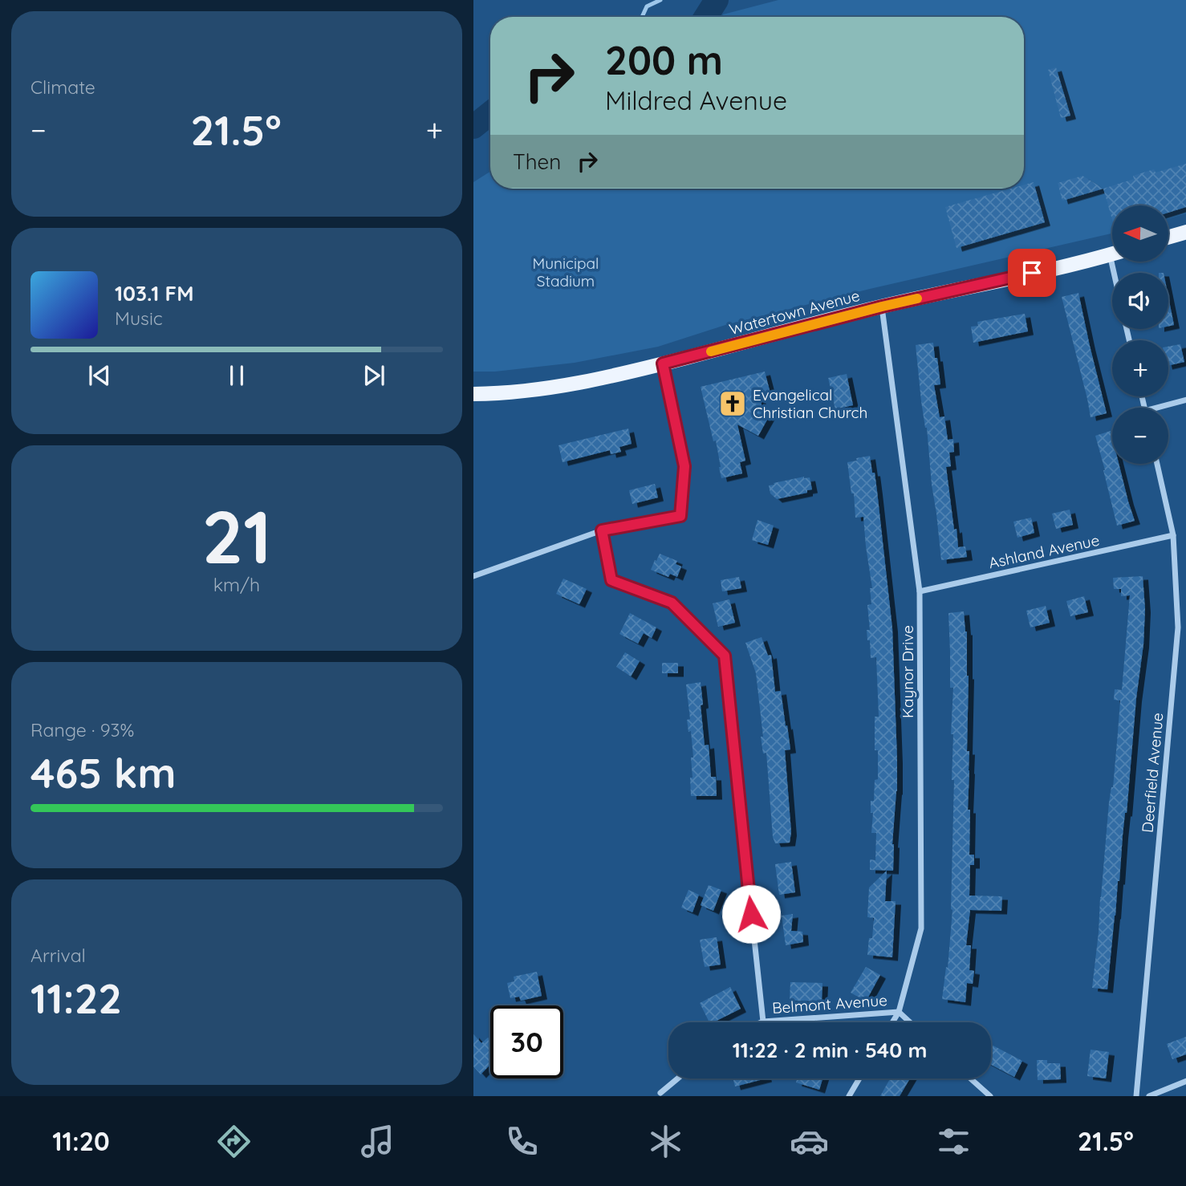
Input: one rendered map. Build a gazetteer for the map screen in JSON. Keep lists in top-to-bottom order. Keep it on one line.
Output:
{"streets":{"main road":["Watertown Avenue"],"street":["Ashland Avenue","Kaynor Drive","Deerfield Avenue","Belmont Avenue"]},"crossings":[["Watertown Avenue","Kaynor Drive"],["Ashland Avenue","Kaynor Drive"],["Ashland Avenue","Deerfield Avenue"],["Kaynor Drive","Belmont Avenue"]],"parks":["Municipal Stadium"],"places":{"church":["Evangelical Christian Church"]},"north":"left","page":{"tile":["Climate",["21","km/h"],["Range · 93%","465 km"],["Arrival","11:22"]],"turn":["200 m","Mildred Avenue"],"heat":["−","21.5°","+"],"then":"Then","map_buttons":["+","−"],"song":["103.1 FM","Music"],"limit":"30","trip":"11:22 · 2 min · 540 m","tabs":["11:20","21.5°"]}}
